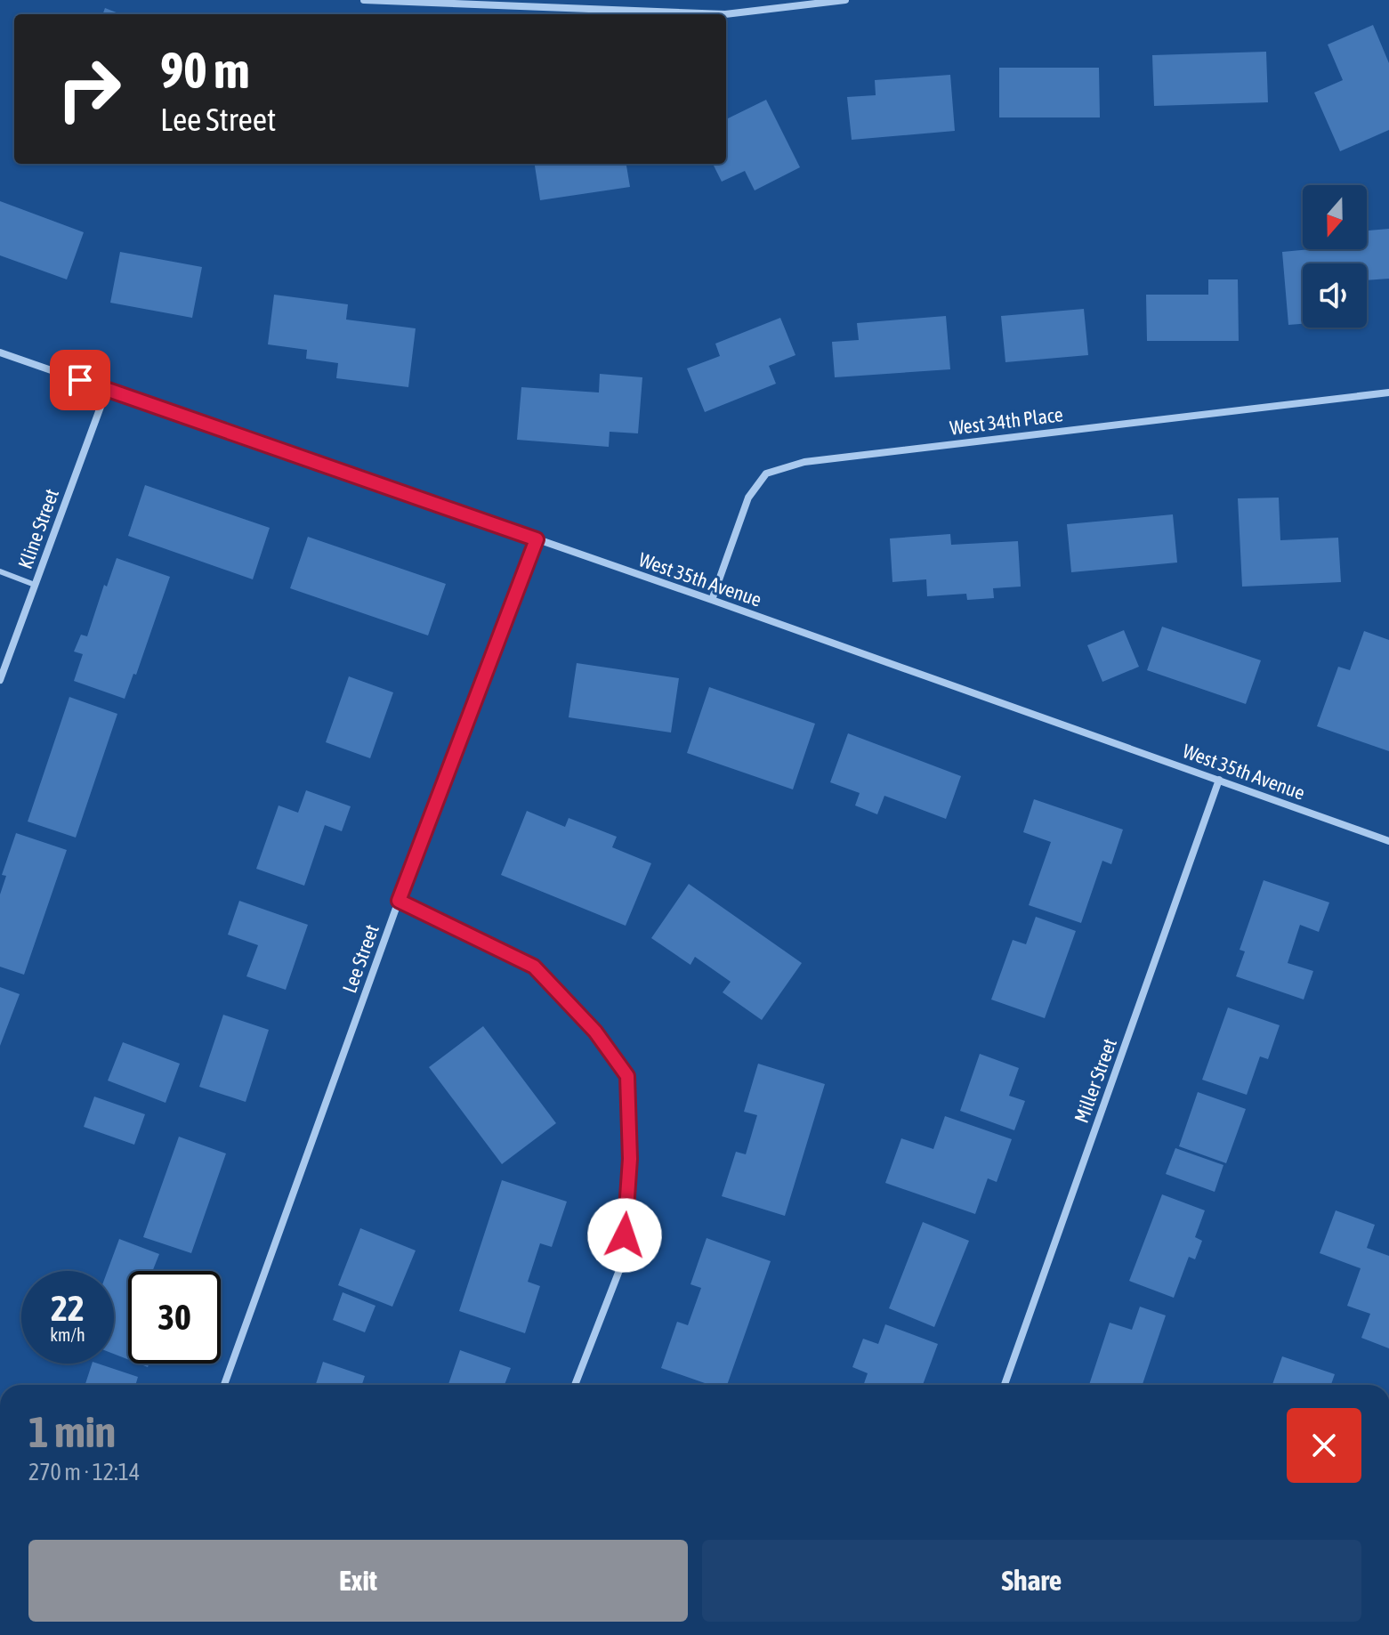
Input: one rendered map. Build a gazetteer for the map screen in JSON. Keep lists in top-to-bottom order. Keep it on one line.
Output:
{"streets":{"street":["West 34th Place","Kline Street","West 35th Avenue","Lee Street","Miller Street"]},"crossings":[["West 34th Place","West 35th Avenue"],["Kline Street","West 35th Avenue"],["West 35th Avenue","Lee Street"],["West 35th Avenue","Miller Street"]],"north":"bottom","page":{"turn":["90 m","Lee Street"],"speed":"22 km/h","limit":"30","heading":["1 min","270 m · 12:14"],"buttons":["Exit","Share"]}}
